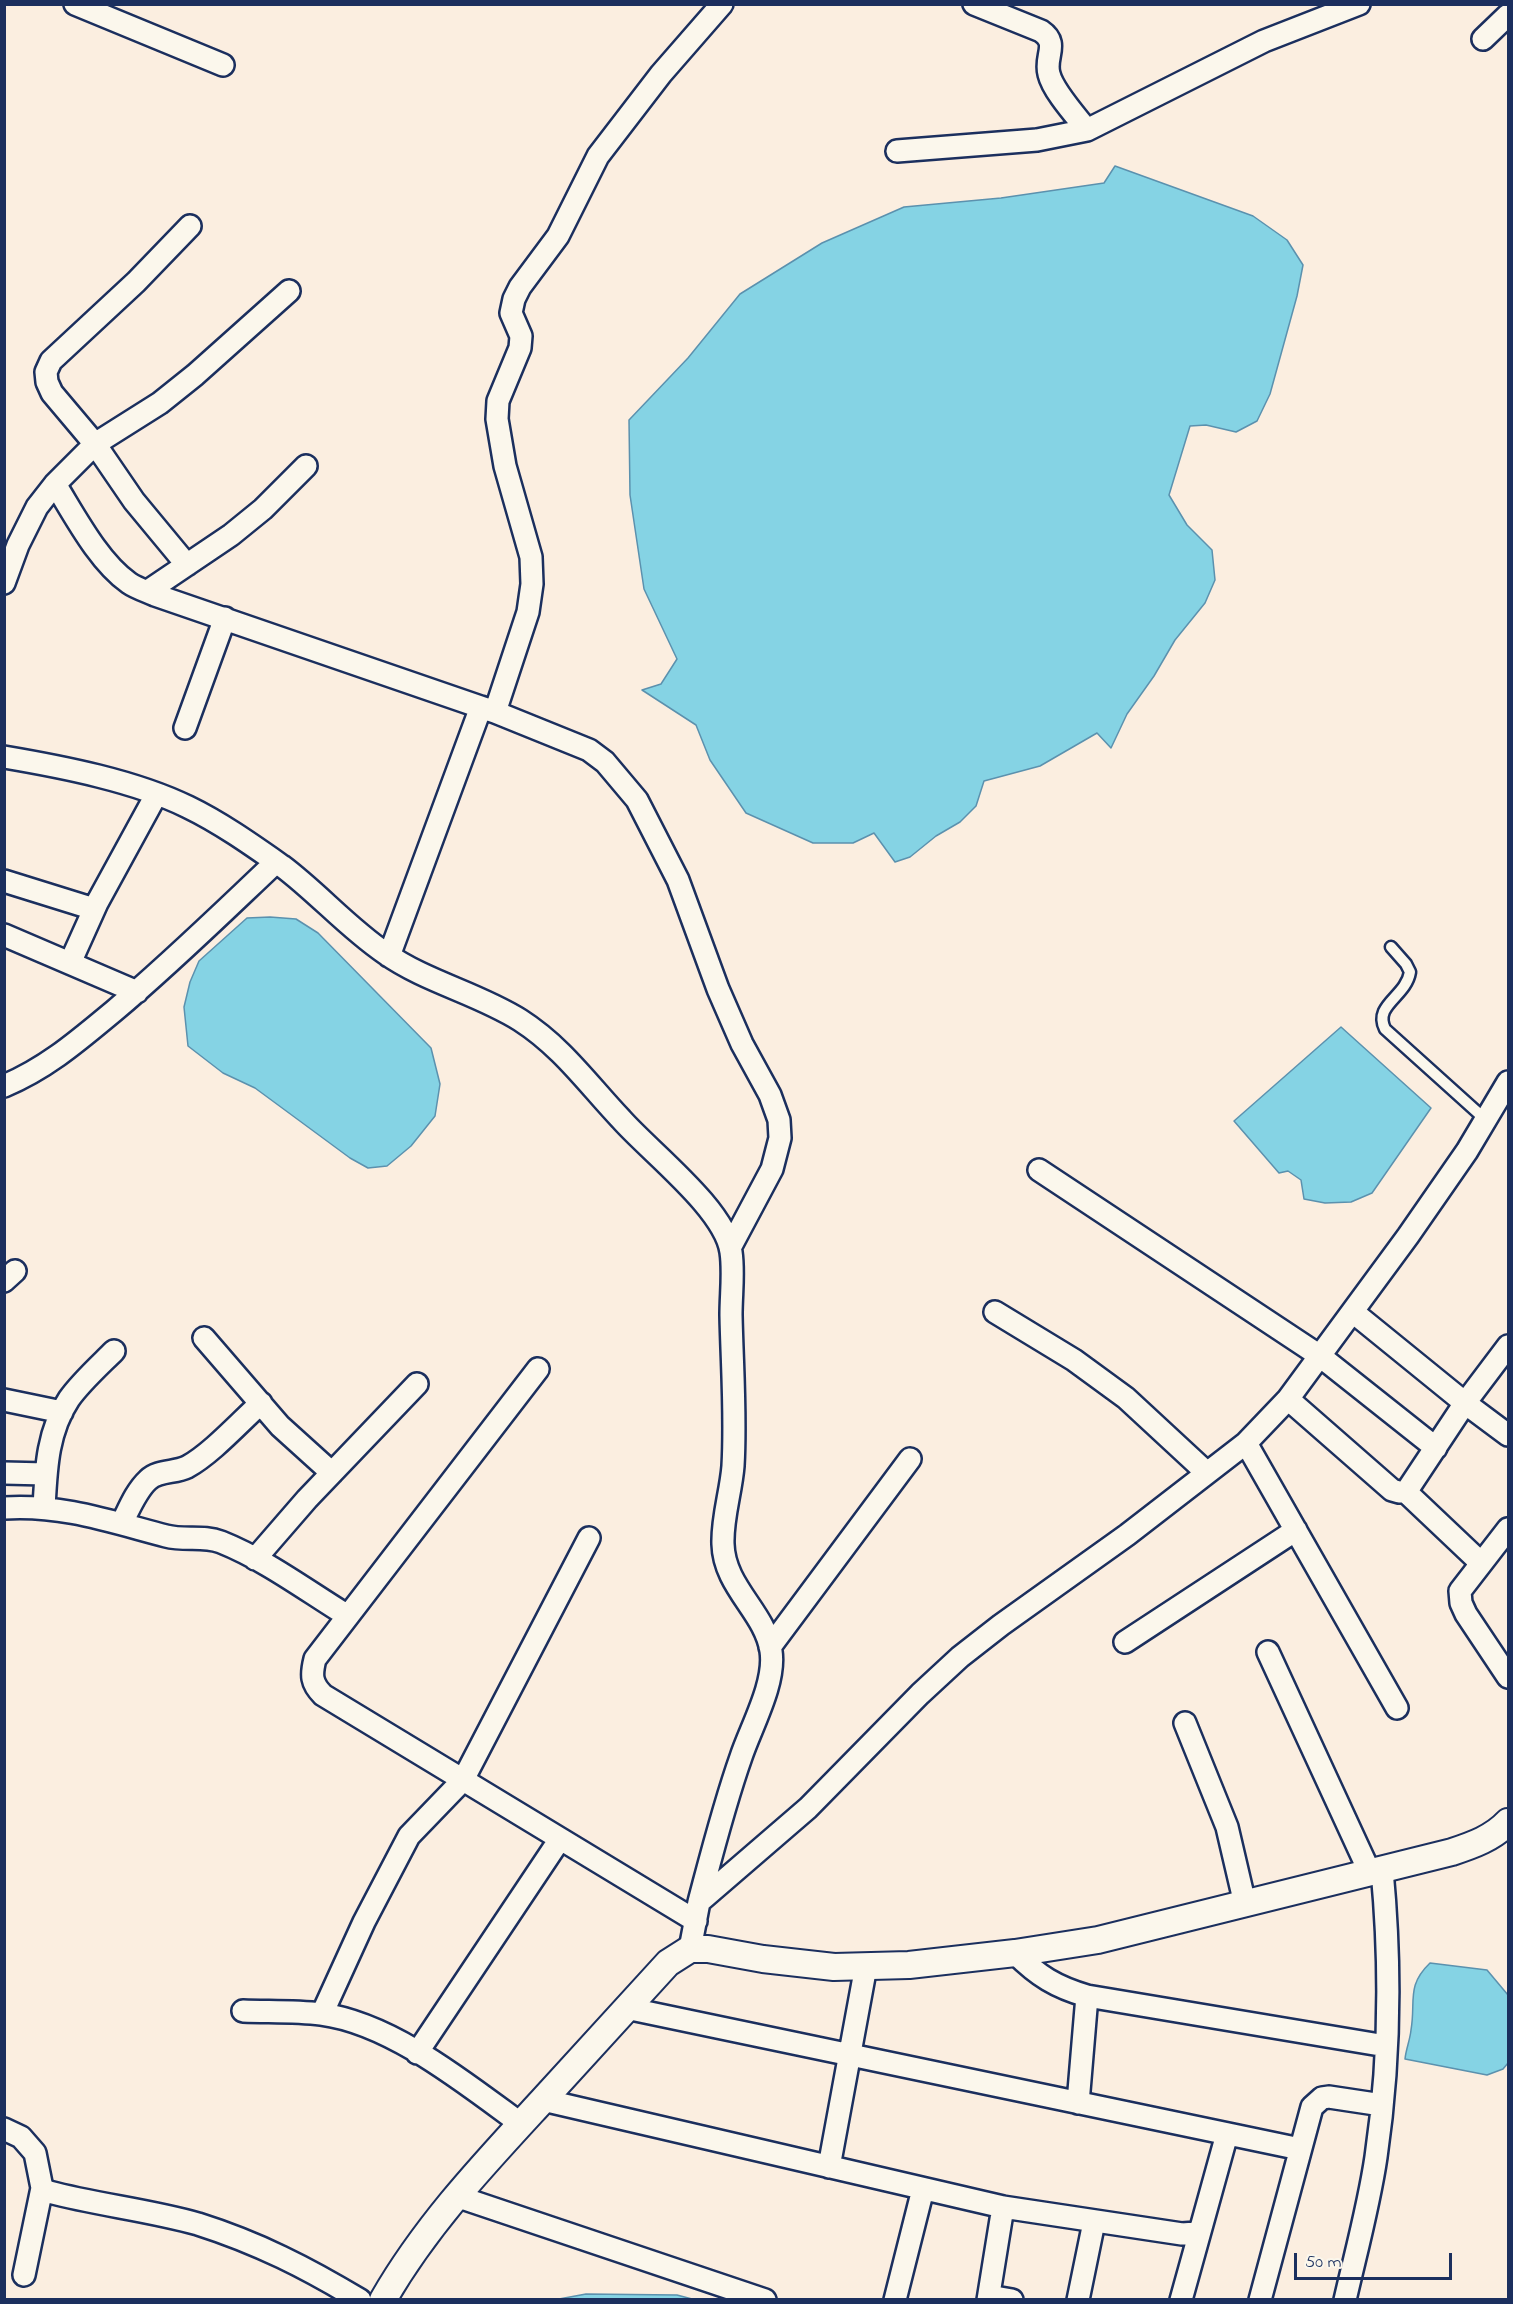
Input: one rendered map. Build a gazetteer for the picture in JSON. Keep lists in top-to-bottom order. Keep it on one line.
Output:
{"scale_bar":"50 m"}
